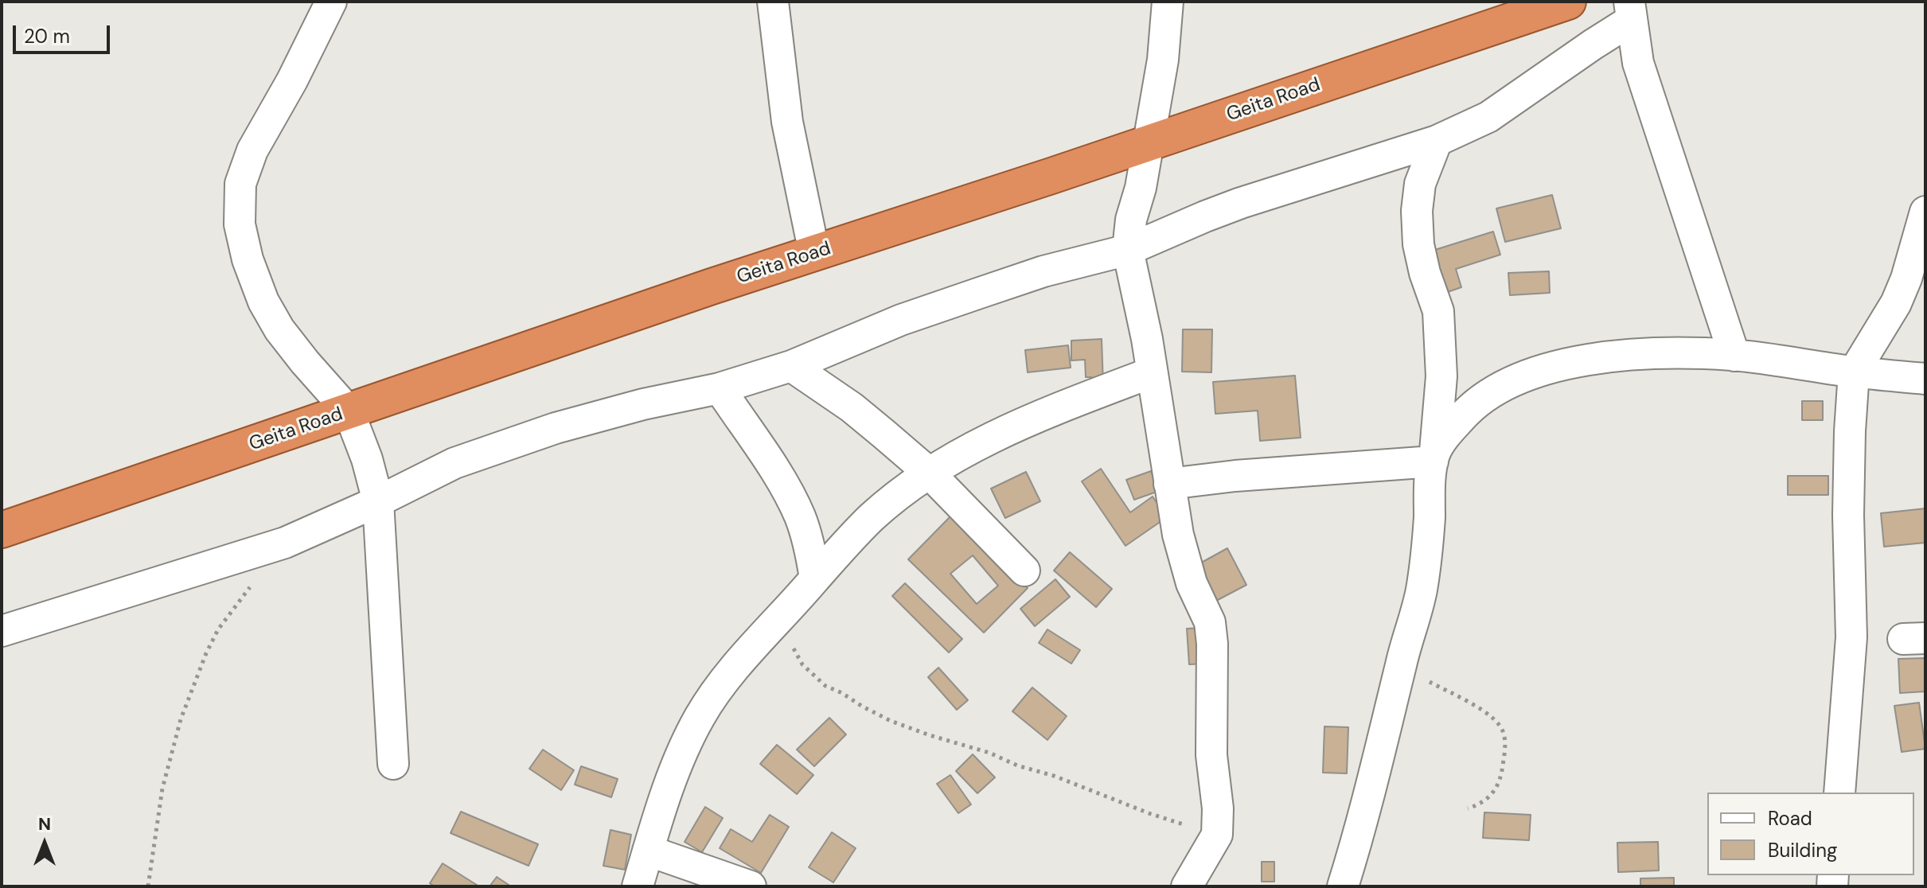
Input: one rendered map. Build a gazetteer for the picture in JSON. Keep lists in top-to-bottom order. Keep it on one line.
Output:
{"streets":{"highway":["Geita Road"]},"legend":["Road","Building"],"scale_bar":"20 m","north":"top"}
